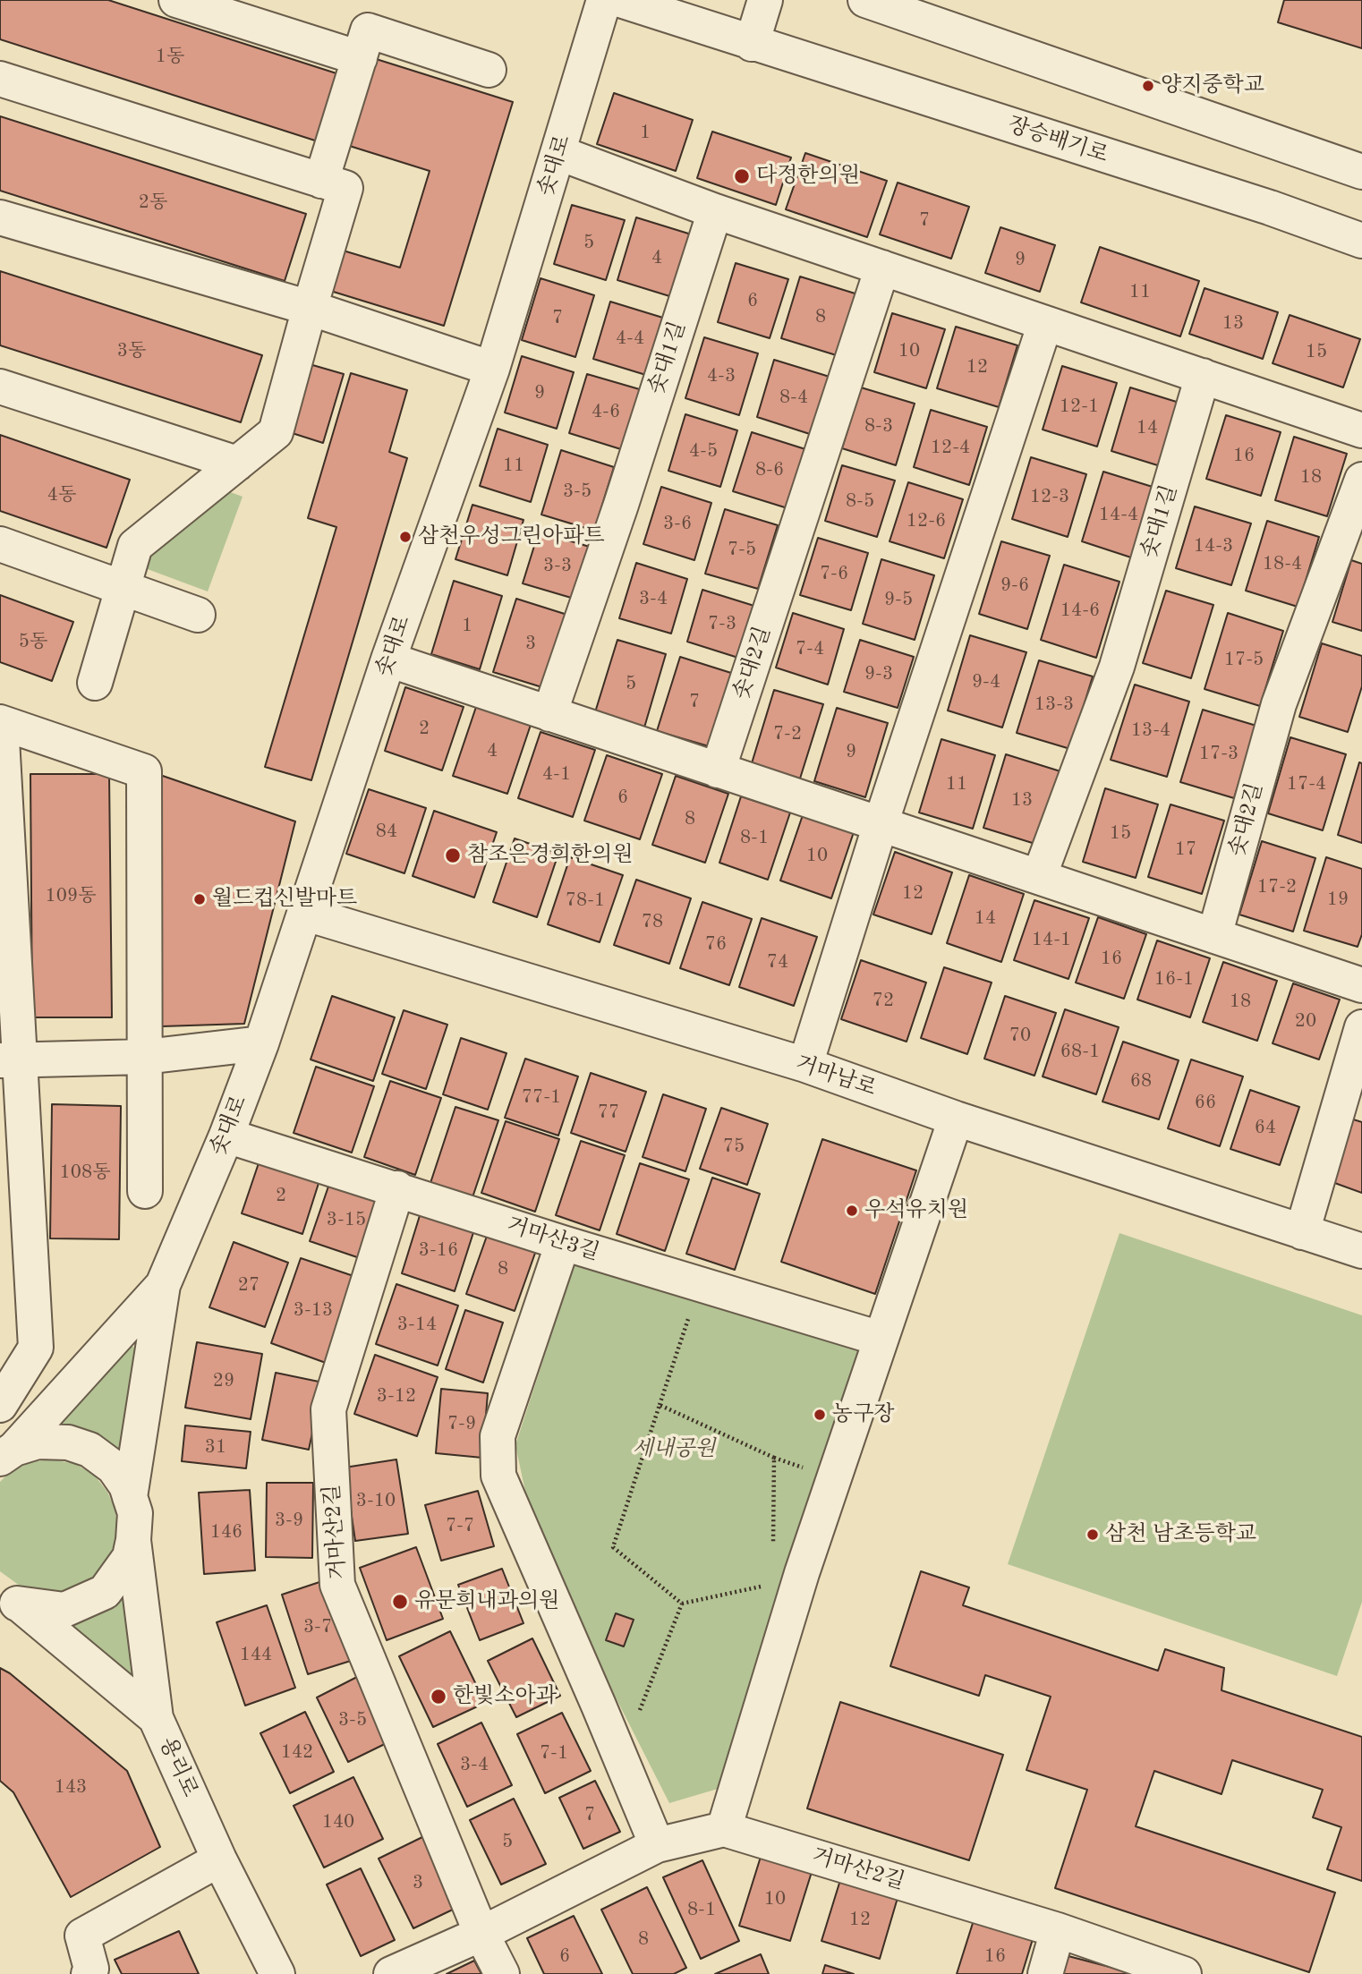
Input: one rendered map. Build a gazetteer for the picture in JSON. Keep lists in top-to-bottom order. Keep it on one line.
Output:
{"streets":{"street":["장승배기로","솟대로","솟대1길","솟대2길","거마남로","거마산3길","거마산2길","용리로"]},"crossings":[["솟대로","거마남로"],["솟대로","거마산3길"],["거마산3길","거마산2길"]],"parks":["세내공원"],"places":["양지중학교","다정한의원","삼천우성그린아파트","참조은경희한의원","월드컵신발마트","우석유치원","농구장","삼천 남초등학교","유문희내과의원","한빛소아과"],"house_numbers":["1동","1","2동","7","5","4","9","11","6","8","7","13","4-4","3동","10","15","12","4-3","9","8-4","12-1","4-6","8-3","14","12-4","4-5","16","11","8-6","18","3-5","4동","12-3","8-5","14-4","12-6","3-6","14-3","7-5","18-4","3-3","7-6","9-6","3-4","9-5","14-6","7-3","1","5동","3","7-4","17-5","9-3","9-4","5","7","13-3","2","13-4","7-2","4","9","17-3","4-1","11","17-4","6","13","8","84","15","8-1","17","10","17-2","12","109동","19","78-1","14","78","14-1","76","16","74","16-1","72","18","20","70","68-1","68","77-1","66","77","64","75","108동","2","3-15","3-16","8","27","3-13","3-14","29","3-12","7-9","31","3-10","3-9","7-7","146","3-7","144","3-5","142","7-1","3-4","143","7","140","5","3","10","8-1","12","8","6","16"]}
